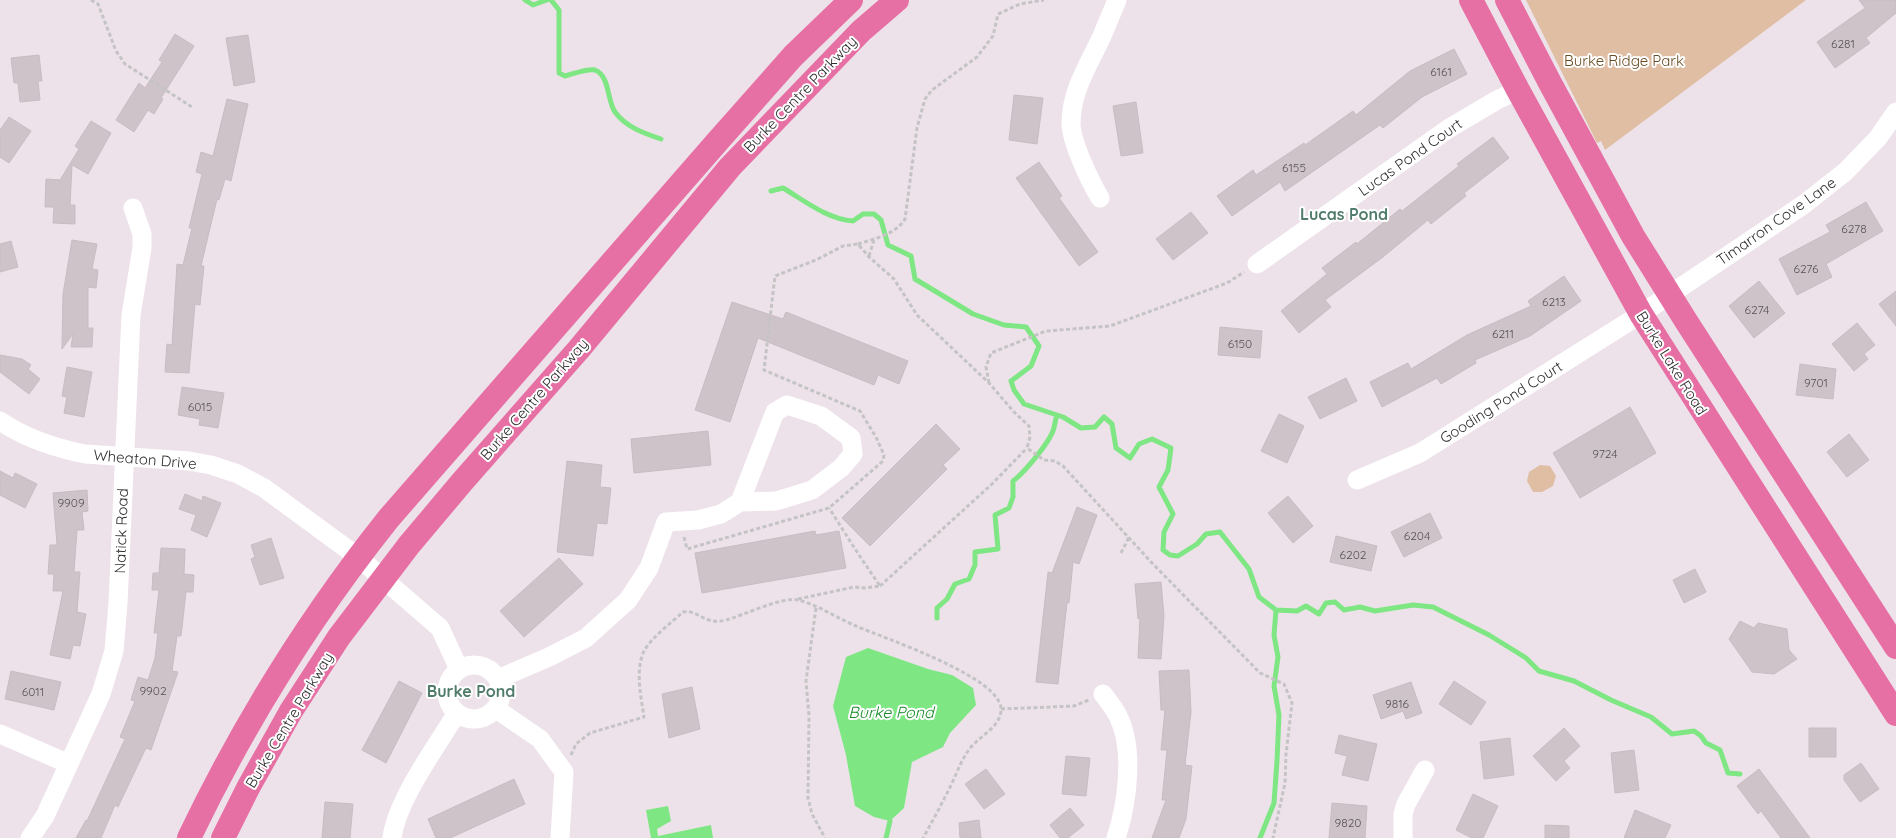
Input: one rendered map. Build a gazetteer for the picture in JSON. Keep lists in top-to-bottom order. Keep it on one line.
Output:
{"streets":{"main road":["Burke Centre Parkway","Burke Lake Road"],"street":["Lucas Pond Court","Timarron Cove Lane","Gooding Pond Court","Wheaton Drive","Natick Road"]},"crossings":[["Burke Centre Parkway","Wheaton Drive"],["Lucas Pond Court","Burke Lake Road"],["Timarron Cove Lane","Burke Lake Road"],["Timarron Cove Lane","Gooding Pond Court"],["Burke Lake Road","Gooding Pond Court"],["Wheaton Drive","Natick Road"]],"districts":["Lucas Pond","Burke Pond"],"water":["Burke Pond"],"parks":["Burke Ridge Park"],"house_numbers":["6281","6161","6155","6278","6276","6213","6274","6211","6150","9701","6015","9724","9909","6204","6202","9902","6011","9816","9820"]}
